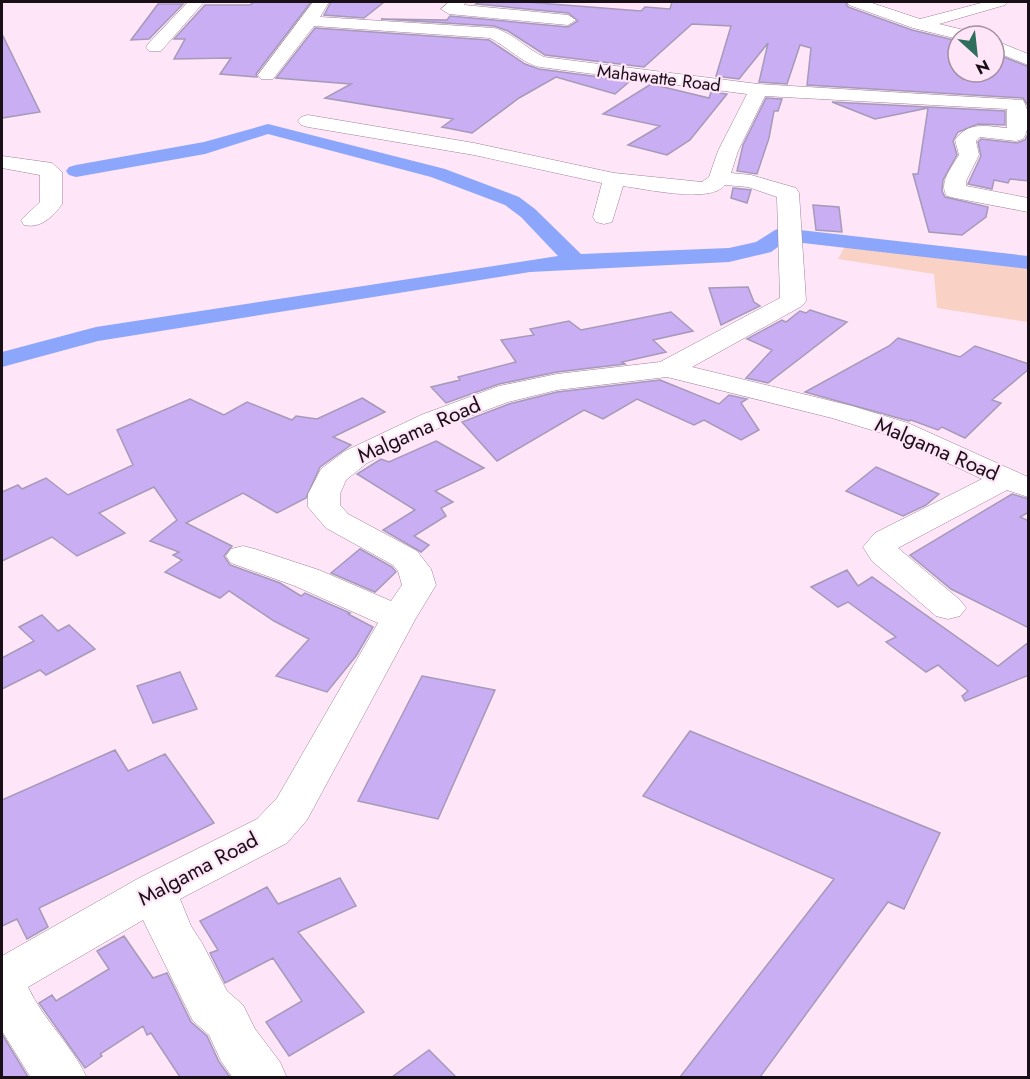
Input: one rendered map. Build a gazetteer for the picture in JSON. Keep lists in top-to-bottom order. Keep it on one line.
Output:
{"streets":{"street":["Mahawatte Road","Malgama Road"]},"north":"bottom right"}
